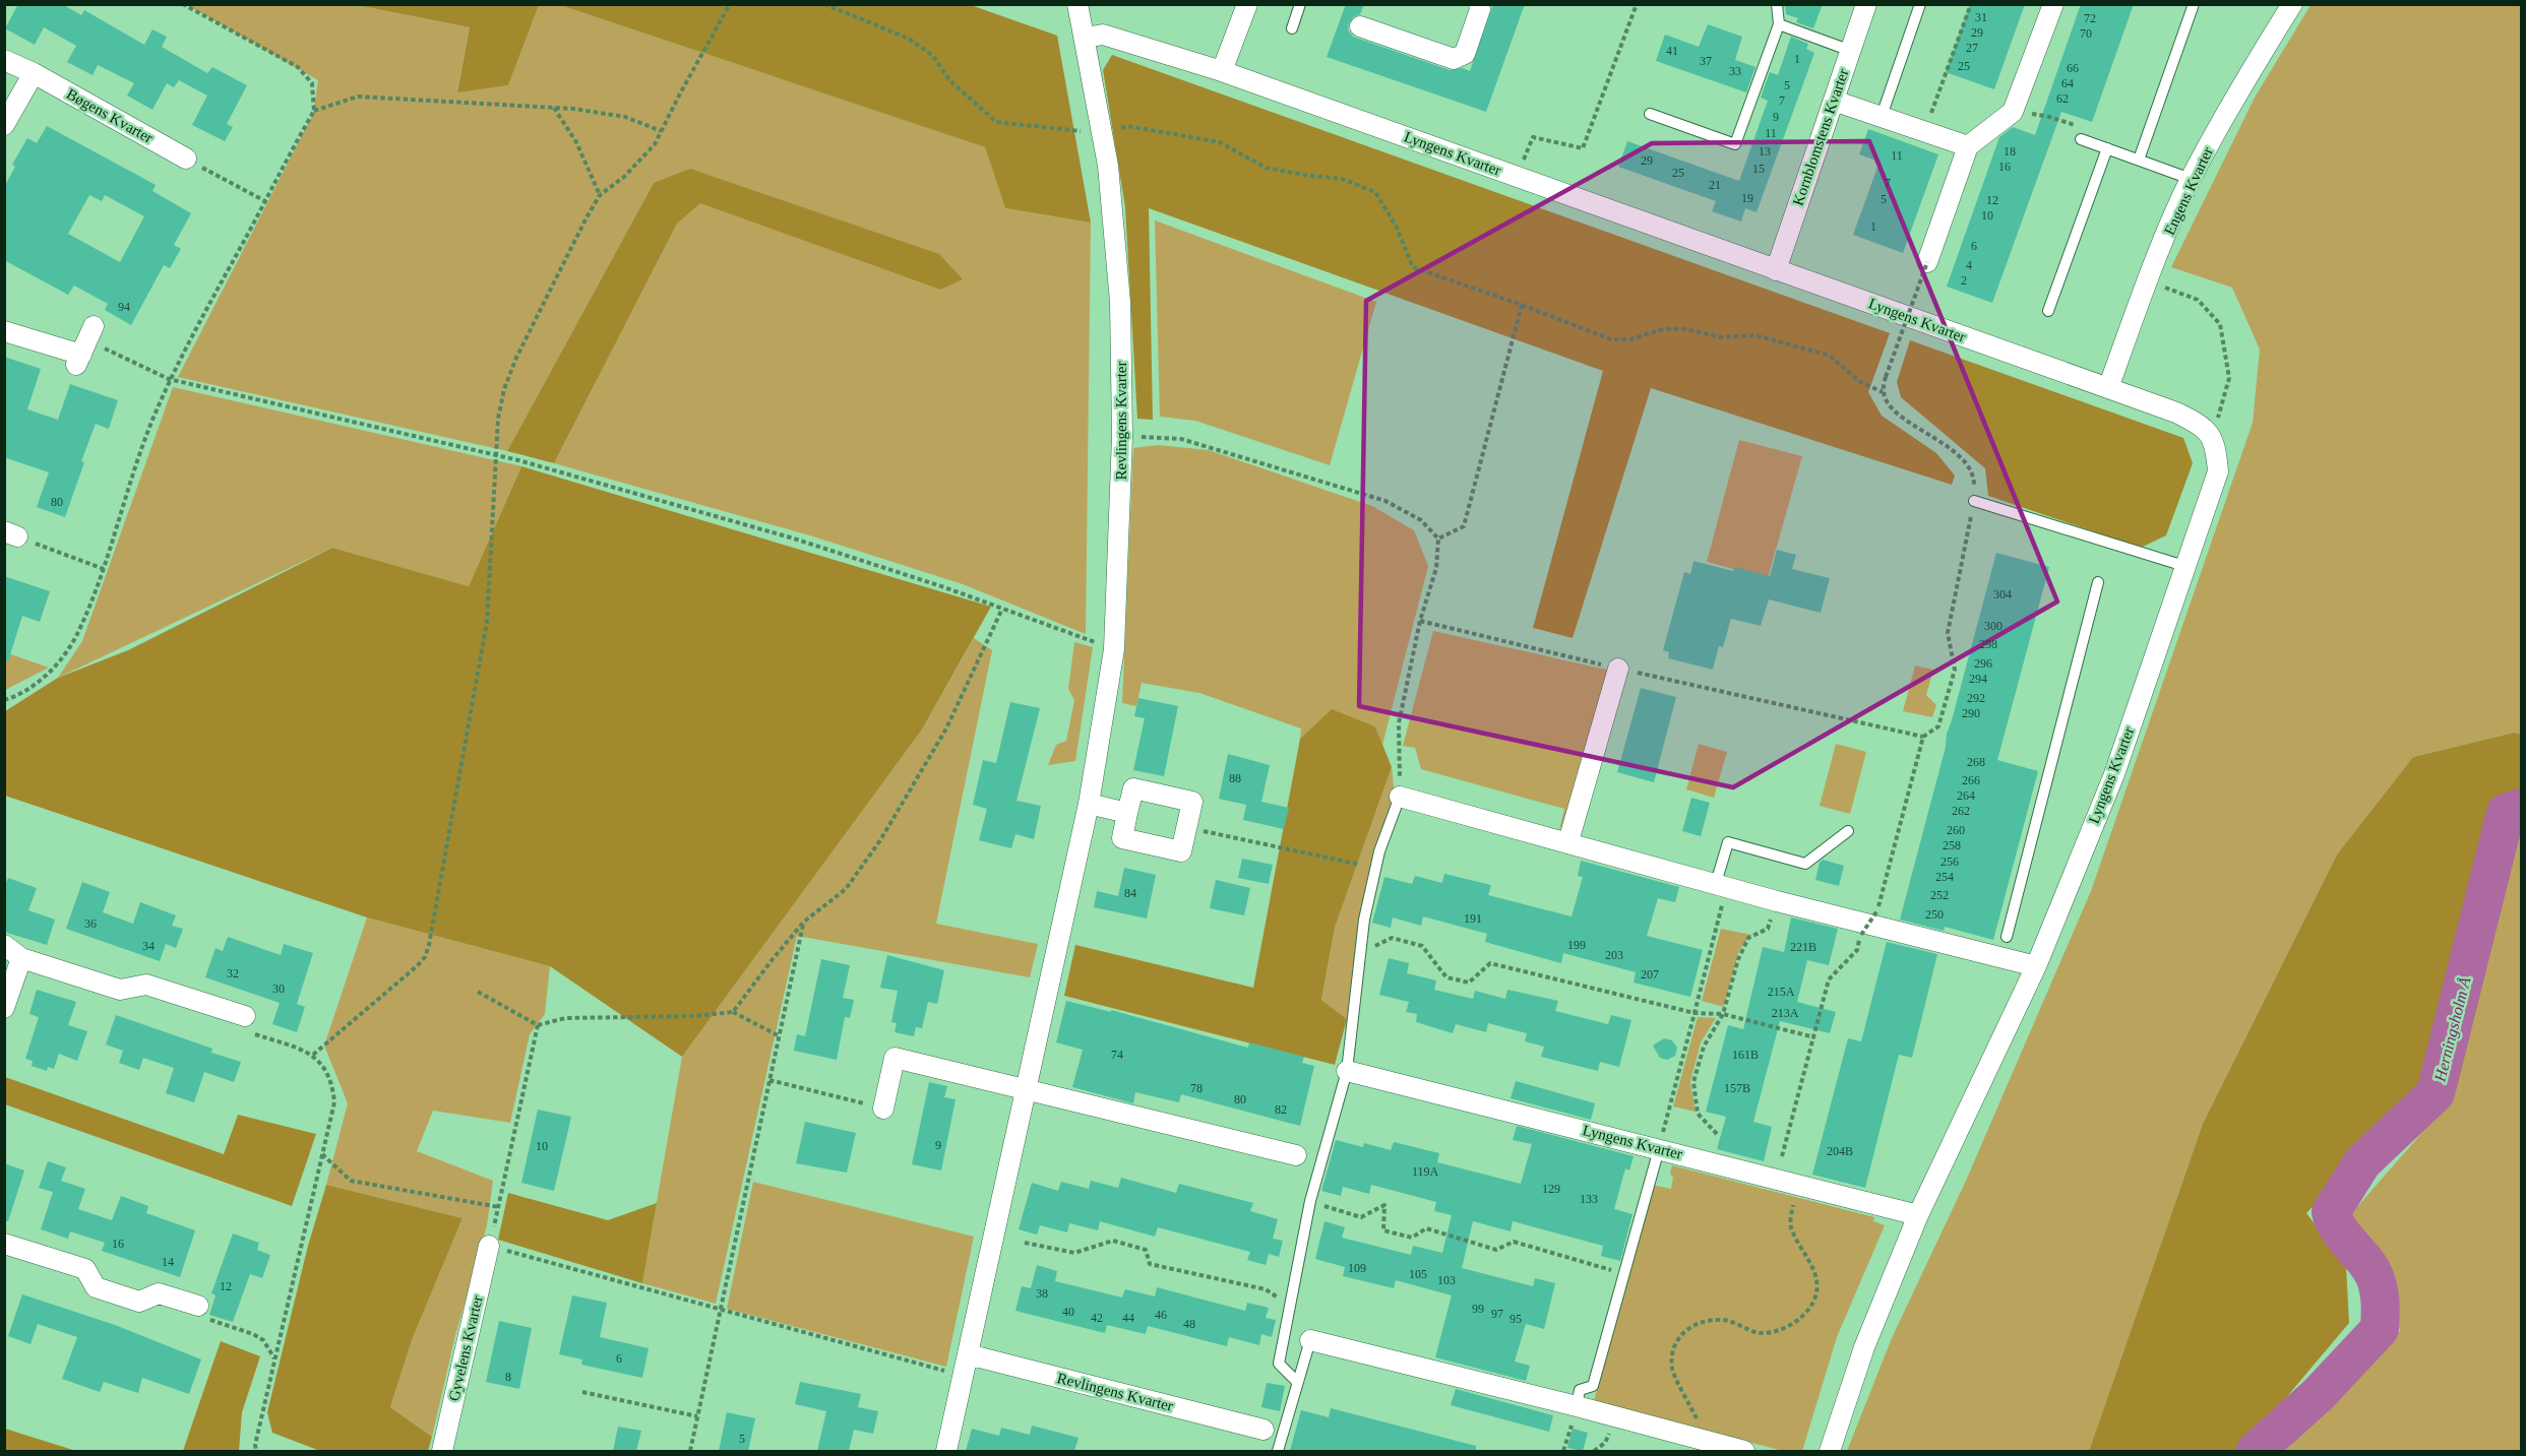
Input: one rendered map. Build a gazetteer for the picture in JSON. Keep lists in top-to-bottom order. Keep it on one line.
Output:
{"streets":{"street":["Bøgens Kvarter","Kornblomstens Kvarter","Lyngens Kvarter","Engens Kvarter","Revlingens Kvarter","Gyvelens Kvarter"]},"crossings":[["Kornblomstens Kvarter","Lyngens Kvarter"],["Lyngens Kvarter","Engens Kvarter"],["Lyngens Kvarter","Revlingens Kvarter"]],"water":["Herningsholm Å"],"house_numbers":["31","72","29","70","27","41","1","37","25","66","33","64","5","62","7","9","11","13","18","11","29","16","15","25","7","21","19","5","12","10","1","6","4","2","94","80","304","300","298","296","294","292","290","268","88","266","264","262","260","258","256","254","84","252","250","191","36","199","34","221B","203","32","207","30","215A","213A","74","161B","78","157B","80","82","9","10","204B","119A","129","133","16","14","109","105","103","12","38","99","40","97","46","42","44","95","48","6","8","5"]}
